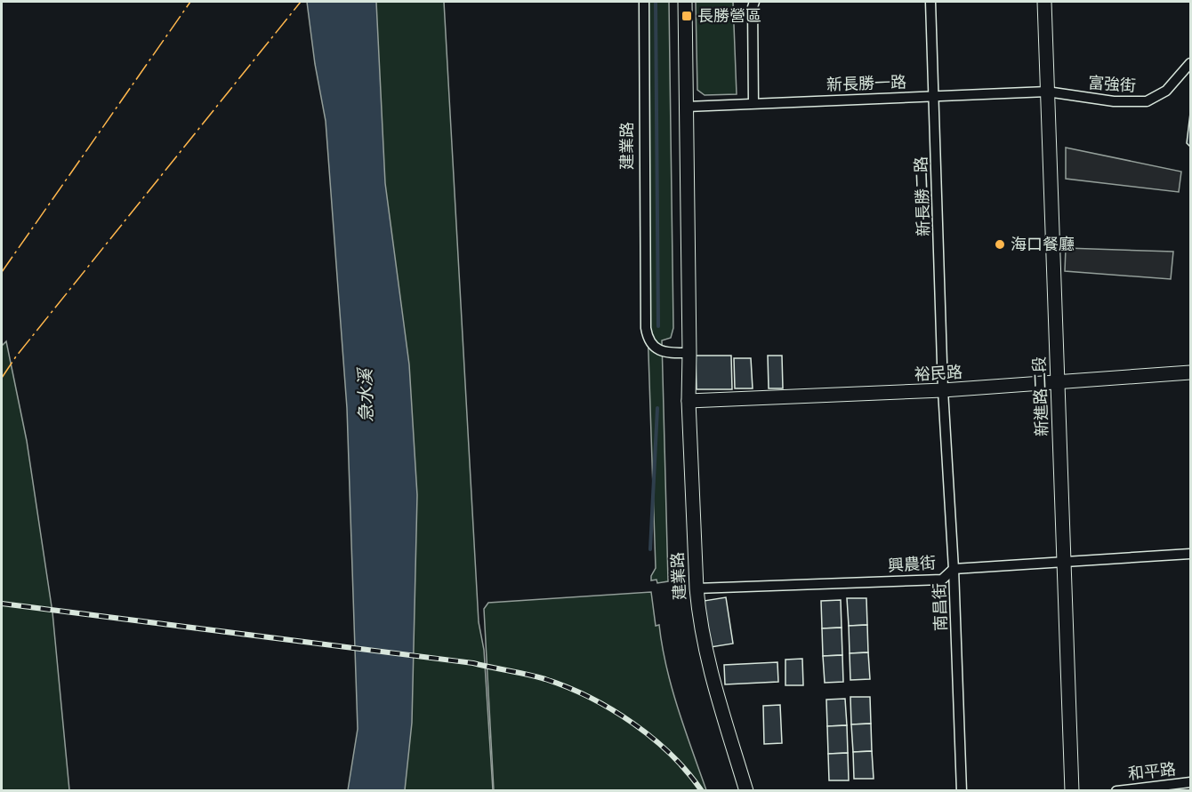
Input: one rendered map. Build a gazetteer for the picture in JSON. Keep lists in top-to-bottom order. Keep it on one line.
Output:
{"streets":{"street":["新長勝一路","富強街","建業路","新長勝二路","裕民路","新進路二段","興農街","南昌街","和平路"]},"crossings":[["新長勝一路","富強街"],["新長勝一路","建業路"],["新長勝一路","新長勝二路"],["新長勝一路","新進路二段"],["富強街","新進路二段"],["建業路","裕民路"],["建業路","興農街"],["新長勝二路","裕民路"],["新長勝二路","南昌街"],["裕民路","新進路二段"],["裕民路","南昌街"],["新進路二段","興農街"],["興農街","南昌街"]],"water":["急水溪"],"places":{"transit":["長勝營區"],"other":["海口餐廳"]}}
